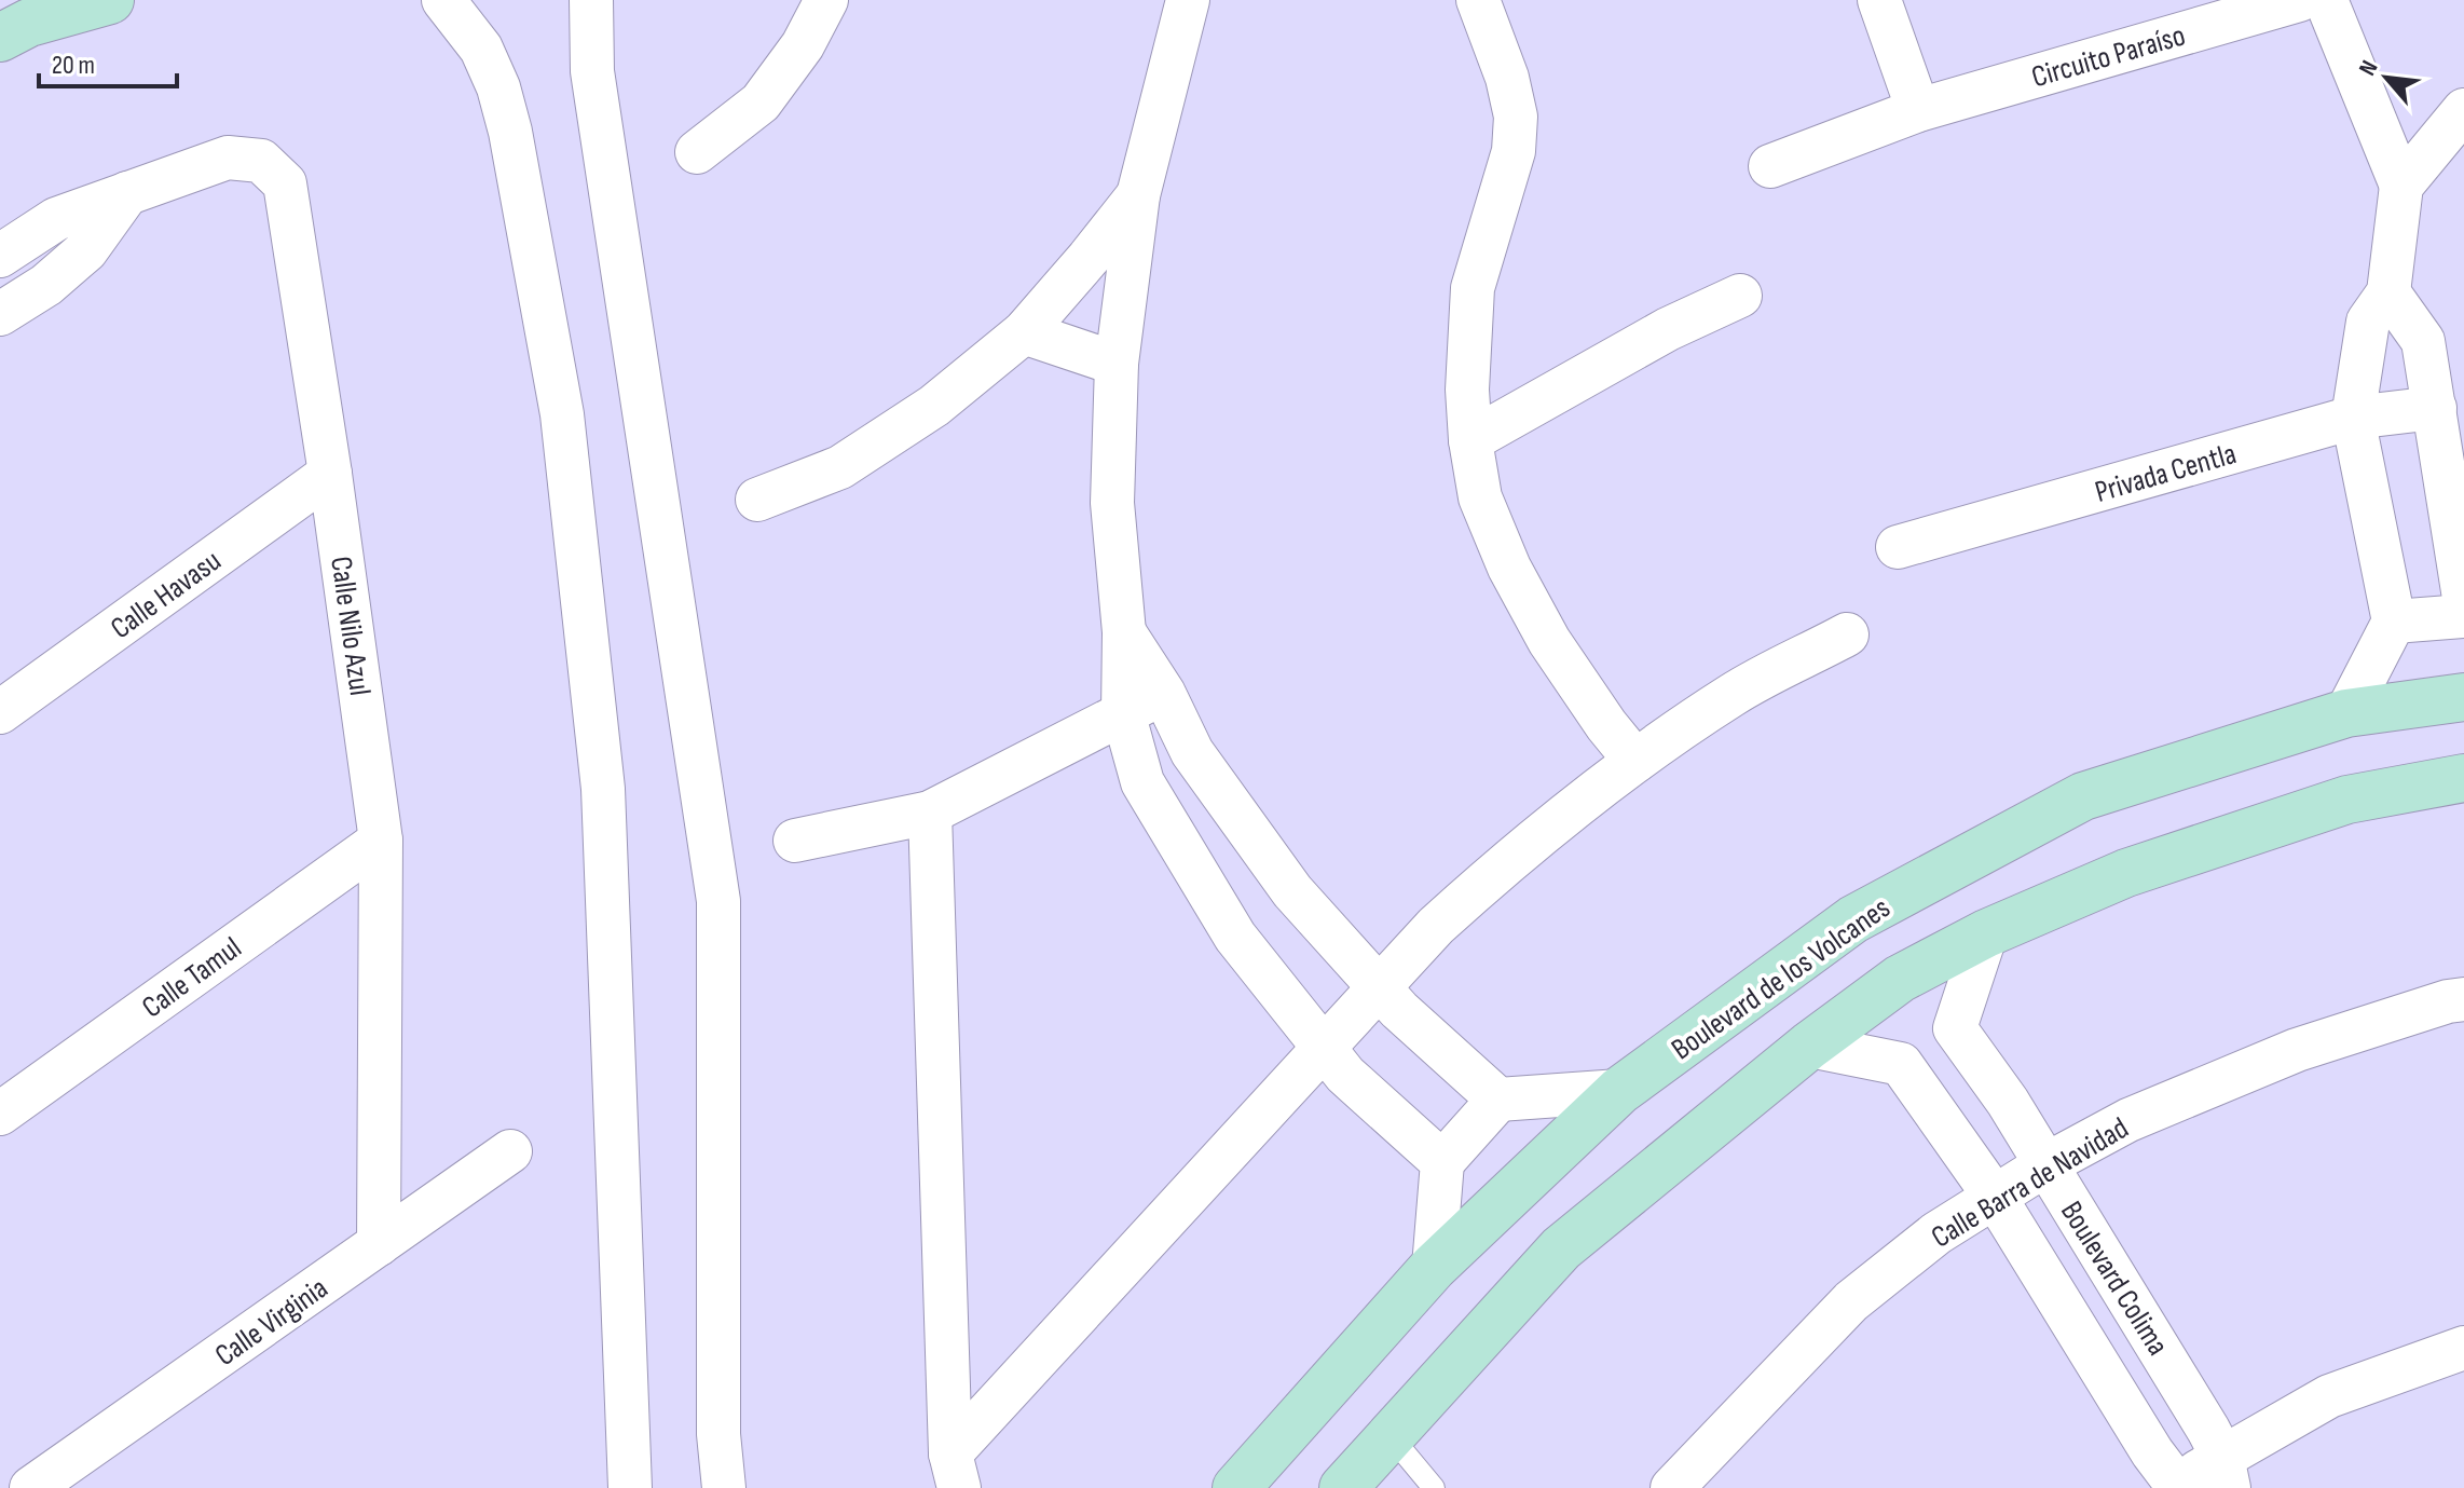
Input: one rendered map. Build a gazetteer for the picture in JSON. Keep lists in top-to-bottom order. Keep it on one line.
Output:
{"streets":{"street":["Circuito Paraíso","Privada Centla","Calle Havasu","Calle Nilo Azul","Calle Tamul","Boulevard de los Volcanes","Calle Barra de Navidad","Boulevard Colima","Calle Virginia"]},"crossings":[["Calle Havasu","Calle Nilo Azul"],["Calle Nilo Azul","Calle Tamul"],["Calle Nilo Azul","Calle Virginia"],["Calle Barra de Navidad","Boulevard Colima"]],"scale_bar":"20 m","north":"top left"}
